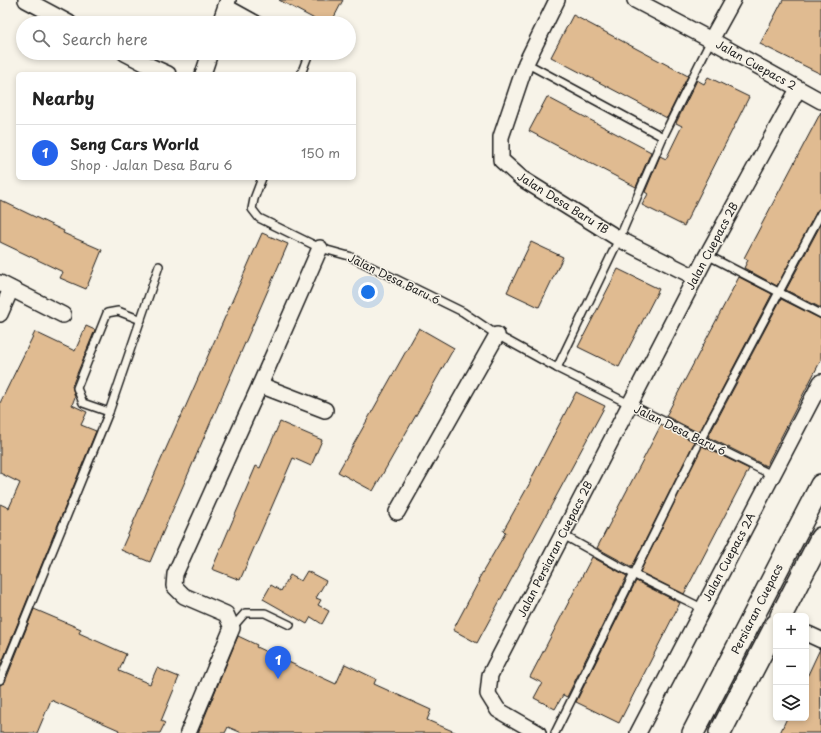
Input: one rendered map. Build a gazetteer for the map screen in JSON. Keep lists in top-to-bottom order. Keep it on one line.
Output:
{"streets":{"street":["Jalan Cuepacs 2","Jalan Desa Baru 1B","Jalan Cuepacs 2B","Jalan Persiaran Cuepacs 2B","Jalan Cuepacs 2A","Persiaran Cuepacs"],"lane":["Jalan Desa Baru 6"]},"crossings":[["Jalan Cuepacs 2","Jalan Cuepacs 2B"],["Jalan Desa Baru 1B","Jalan Cuepacs 2B"],["Jalan Cuepacs 2B","Jalan Desa Baru 6"],["Jalan Cuepacs 2B","Jalan Persiaran Cuepacs 2B"],["Jalan Desa Baru 6","Jalan Persiaran Cuepacs 2B"],["Jalan Desa Baru 6","Jalan Cuepacs 2A"]],"page":{"search":"Search here","heading":"Nearby","list":[{"mark":"1","name":"Seng Cars World","note":"Shop · Jalan Desa Baru 6","value":"150 m"}],"map_buttons":["+","−"],"pins":"1"}}
